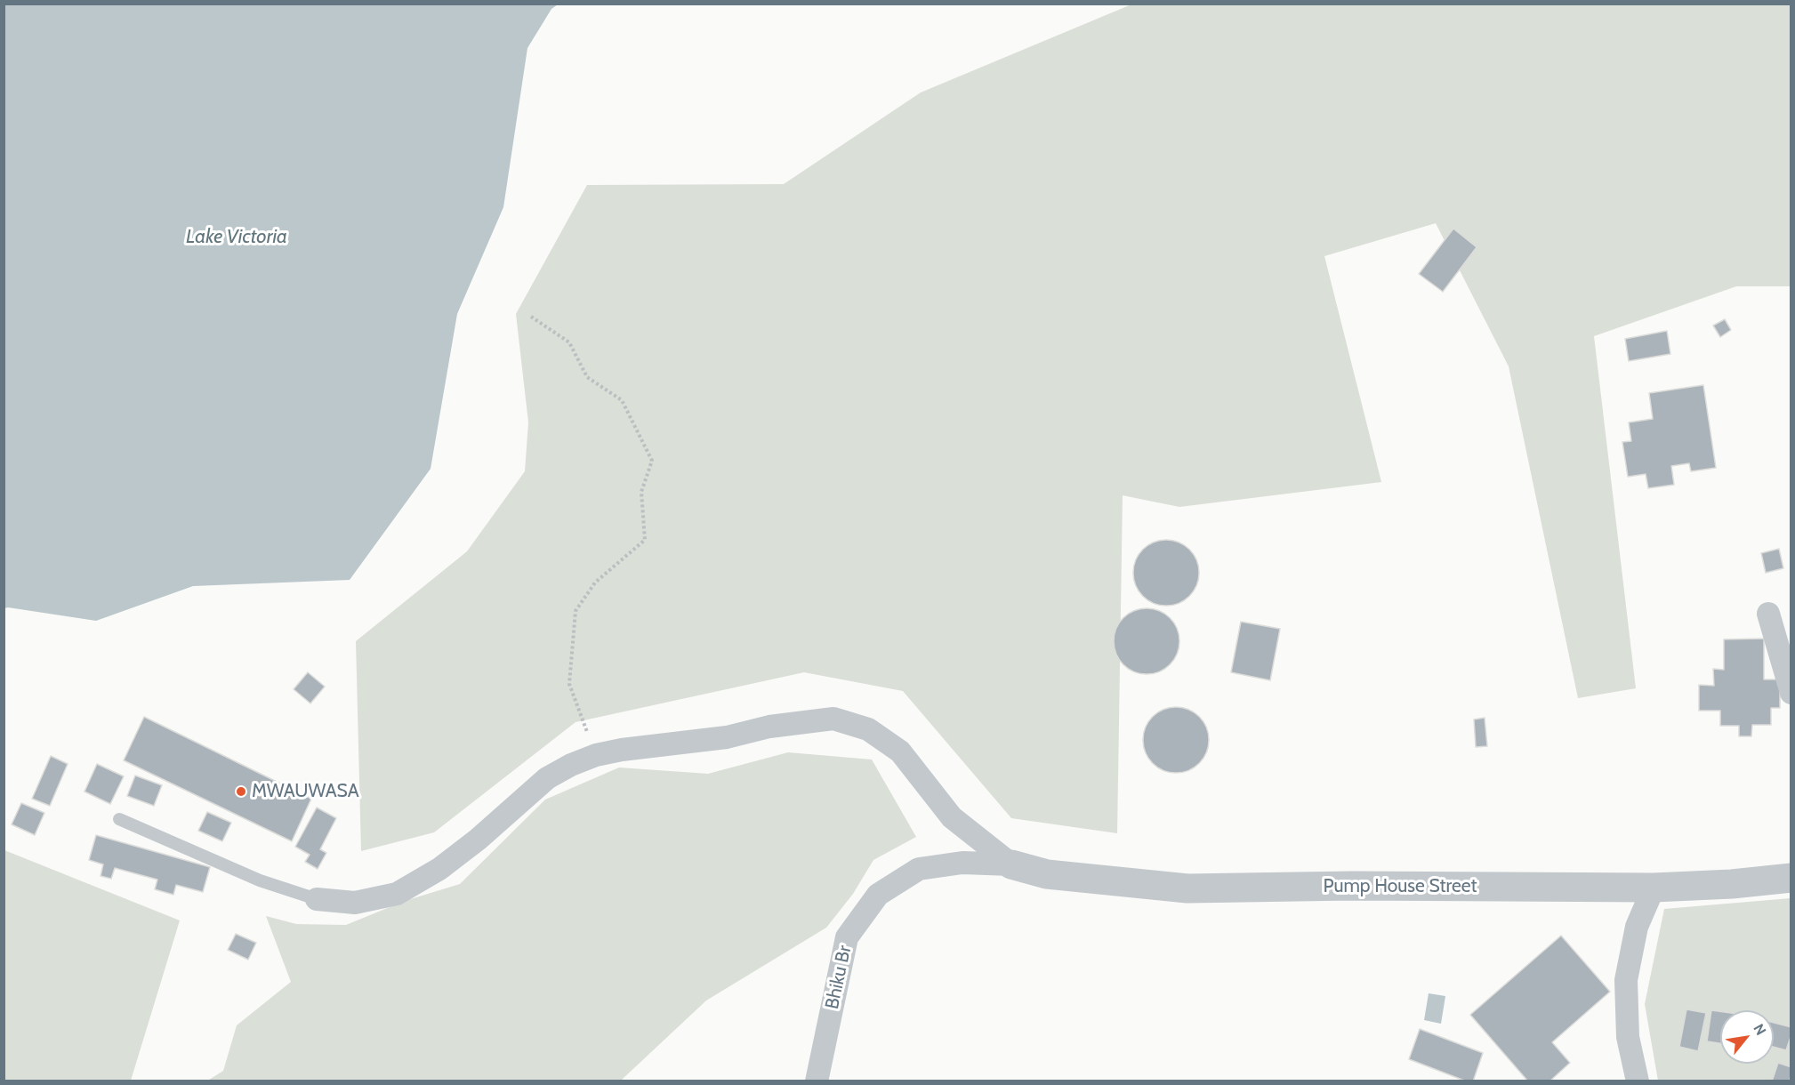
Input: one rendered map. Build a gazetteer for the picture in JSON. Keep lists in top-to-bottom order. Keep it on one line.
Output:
{"streets":{"street":["Pump House Street","Bhiku Br"]},"crossings":[["Pump House Street","Bhiku Br"]],"water":["Lake Victoria"],"places":["MWAUWASA"],"north":"top right"}
